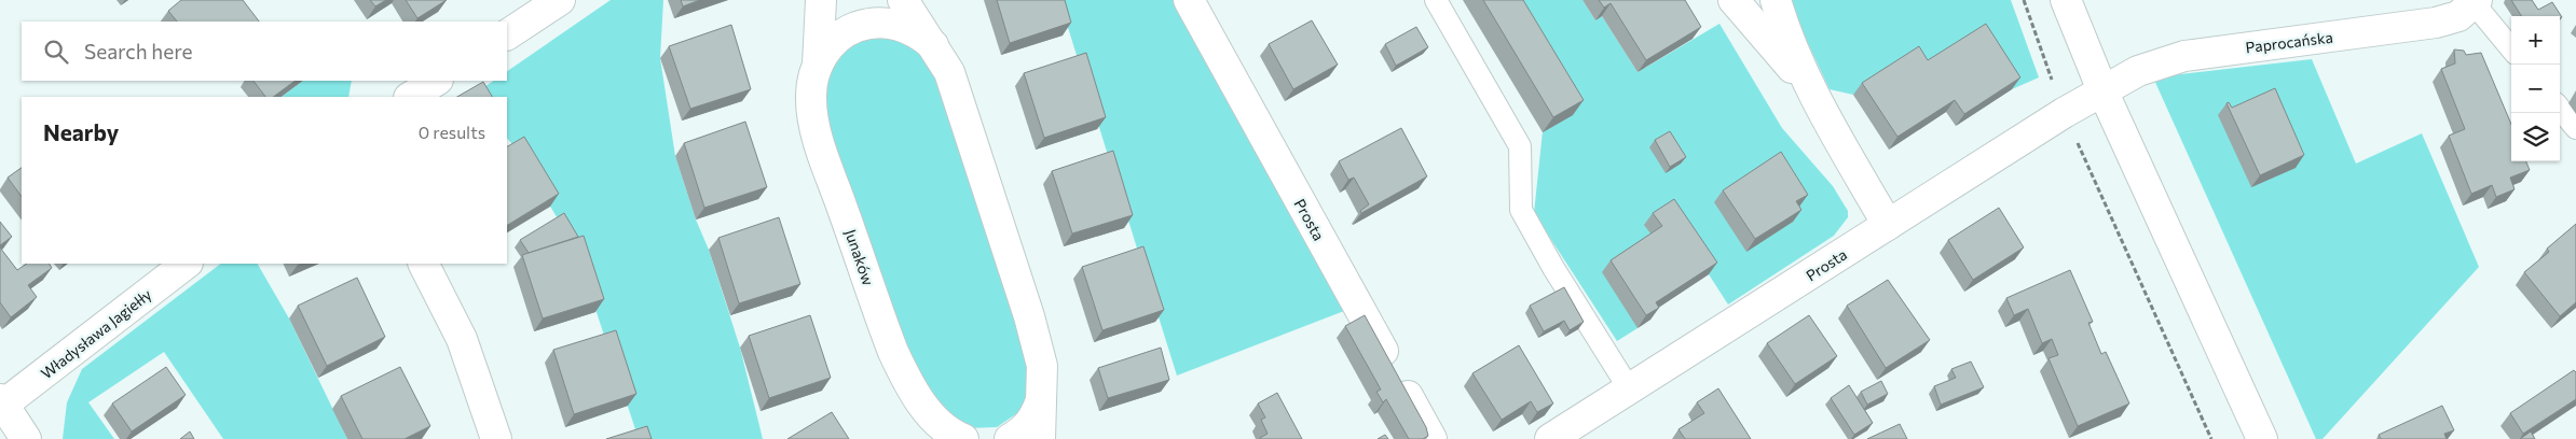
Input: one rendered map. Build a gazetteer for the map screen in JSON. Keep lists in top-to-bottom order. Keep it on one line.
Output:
{"streets":{"street":["Paprocańska","Prosta","Junaków","Władysława Jagiełły"]},"crossings":[["Paprocańska","Prosta"]],"page":{"map_buttons":["+","−"],"search":"Search here","heading":["Nearby","0 results"]}}
